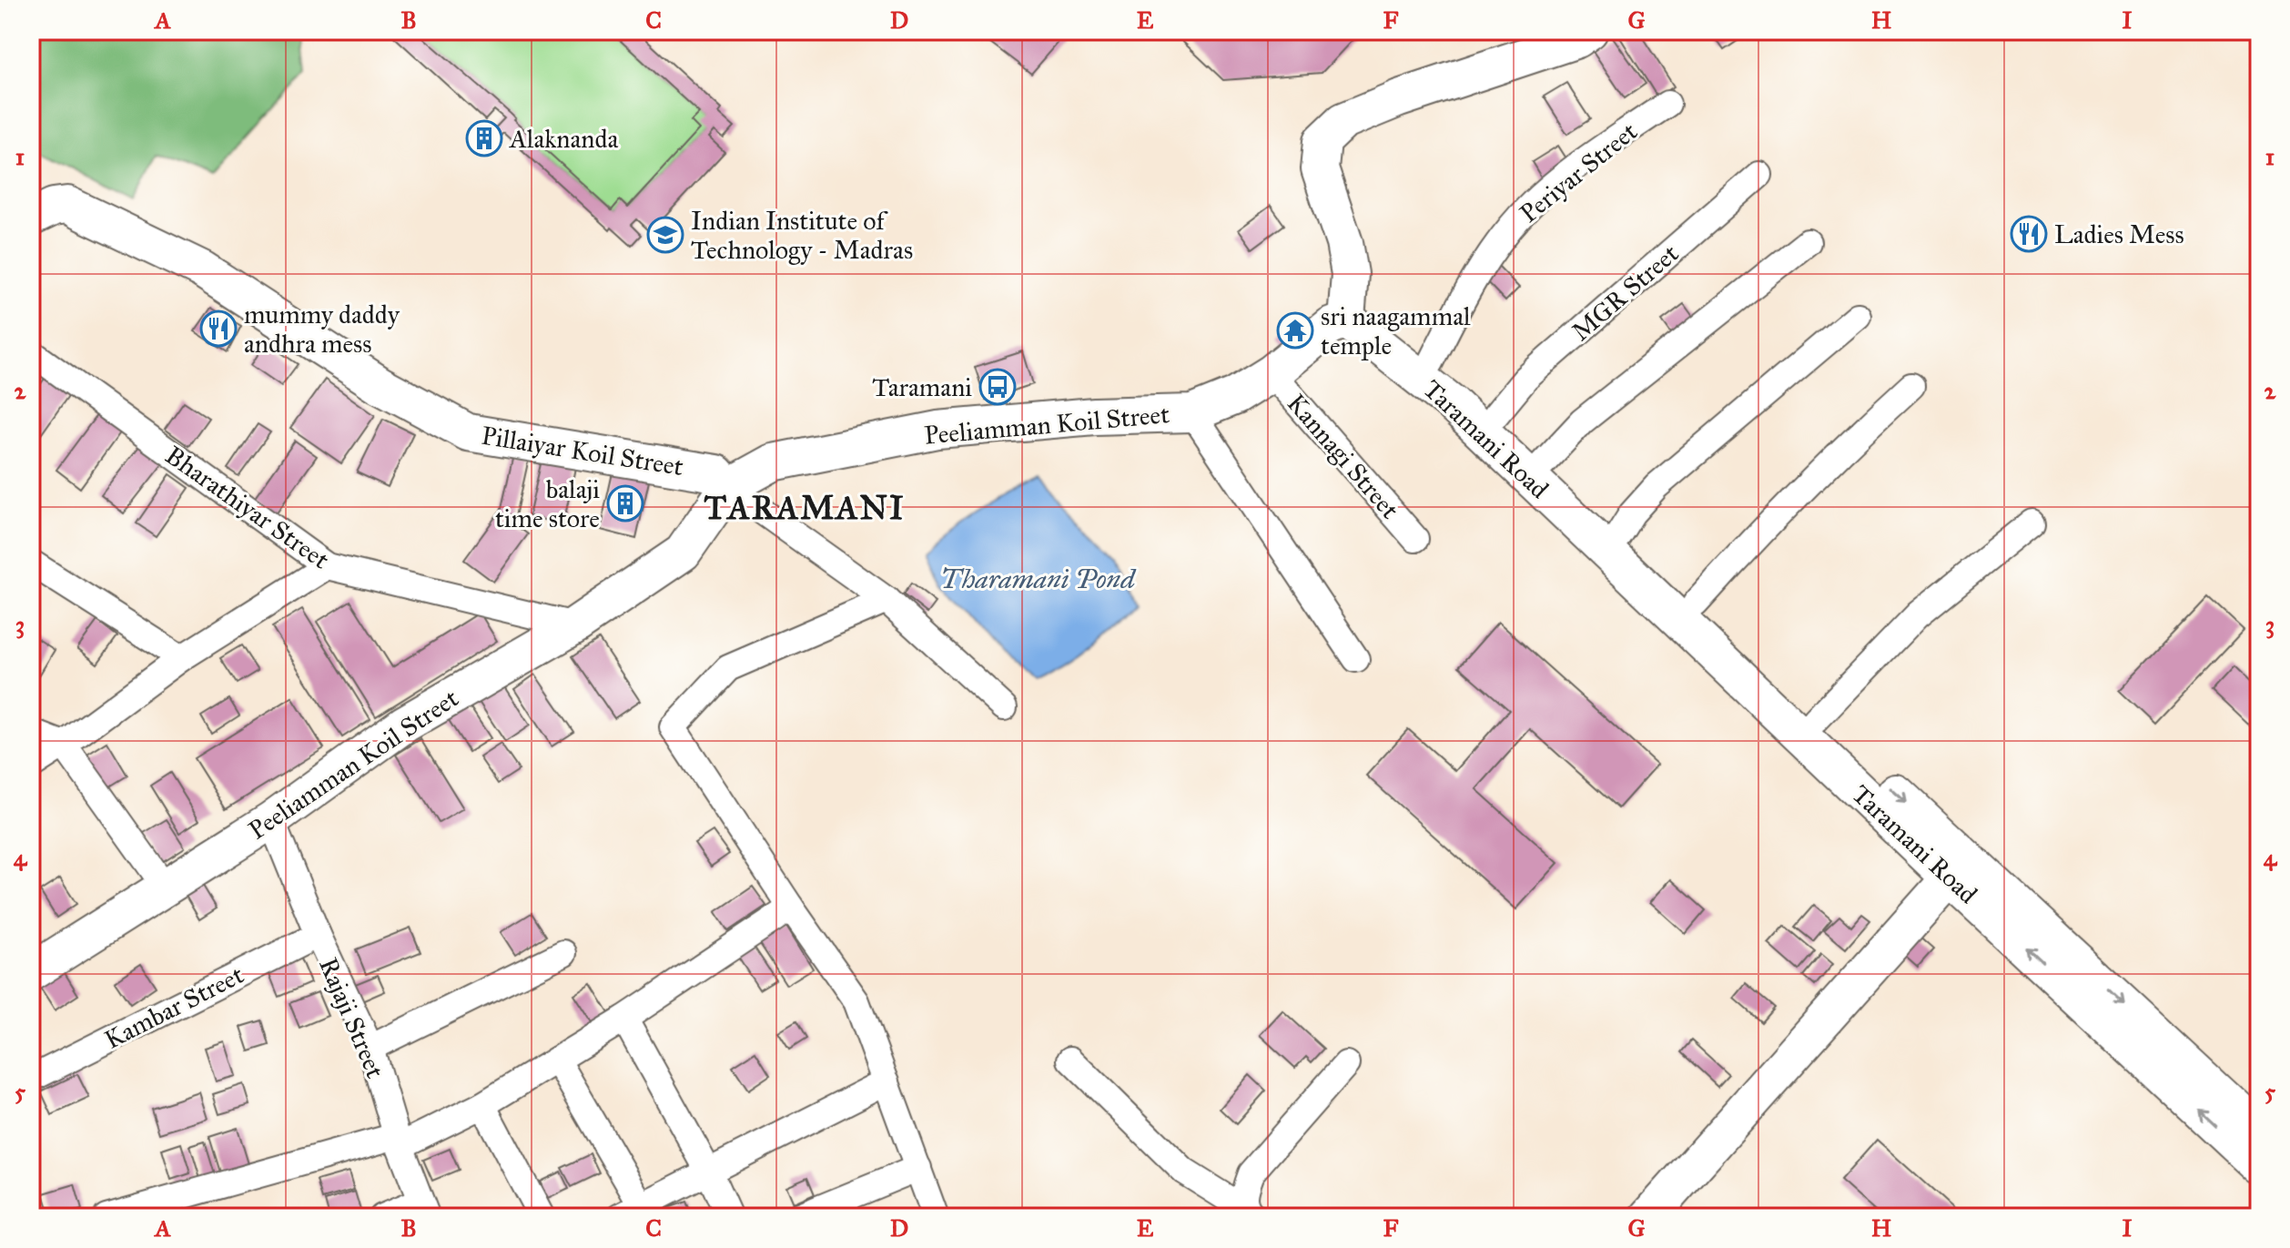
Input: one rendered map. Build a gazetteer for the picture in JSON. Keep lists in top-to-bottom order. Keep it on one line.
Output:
{"streets":{"street":["Periyar Street","MGR Street","Peeliamman Koil Street","Taramani Road","Pillaiyar Koil Street","Kannagi Street","Bharathiyar Street","Kambar Street","Rajaji Street"]},"crossings":[["Periyar Street","Taramani Road"],["MGR Street","Taramani Road"],["Peeliamman Koil Street","Taramani Road"],["Peeliamman Koil Street","Pillaiyar Koil Street"],["Peeliamman Koil Street","Kannagi Street"],["Peeliamman Koil Street","Bharathiyar Street"],["Peeliamman Koil Street","Rajaji Street"],["Kambar Street","Rajaji Street"]],"districts":["TARAMANI"],"water":["Tharamani Pond"],"places":{"building":["Alaknanda","balaji time store"],"restaurant":["Ladies Mess","mummy daddy andhra mess"],"school or university":["Indian Institute of Technology - Madras"],"temple":["sri naagammal temple"],"bus stop":["Taramani"]},"grid":{"columns":["A","B","C","D","E","F","G","H","I"],"rows":["1","2","3","4","5"]}}
